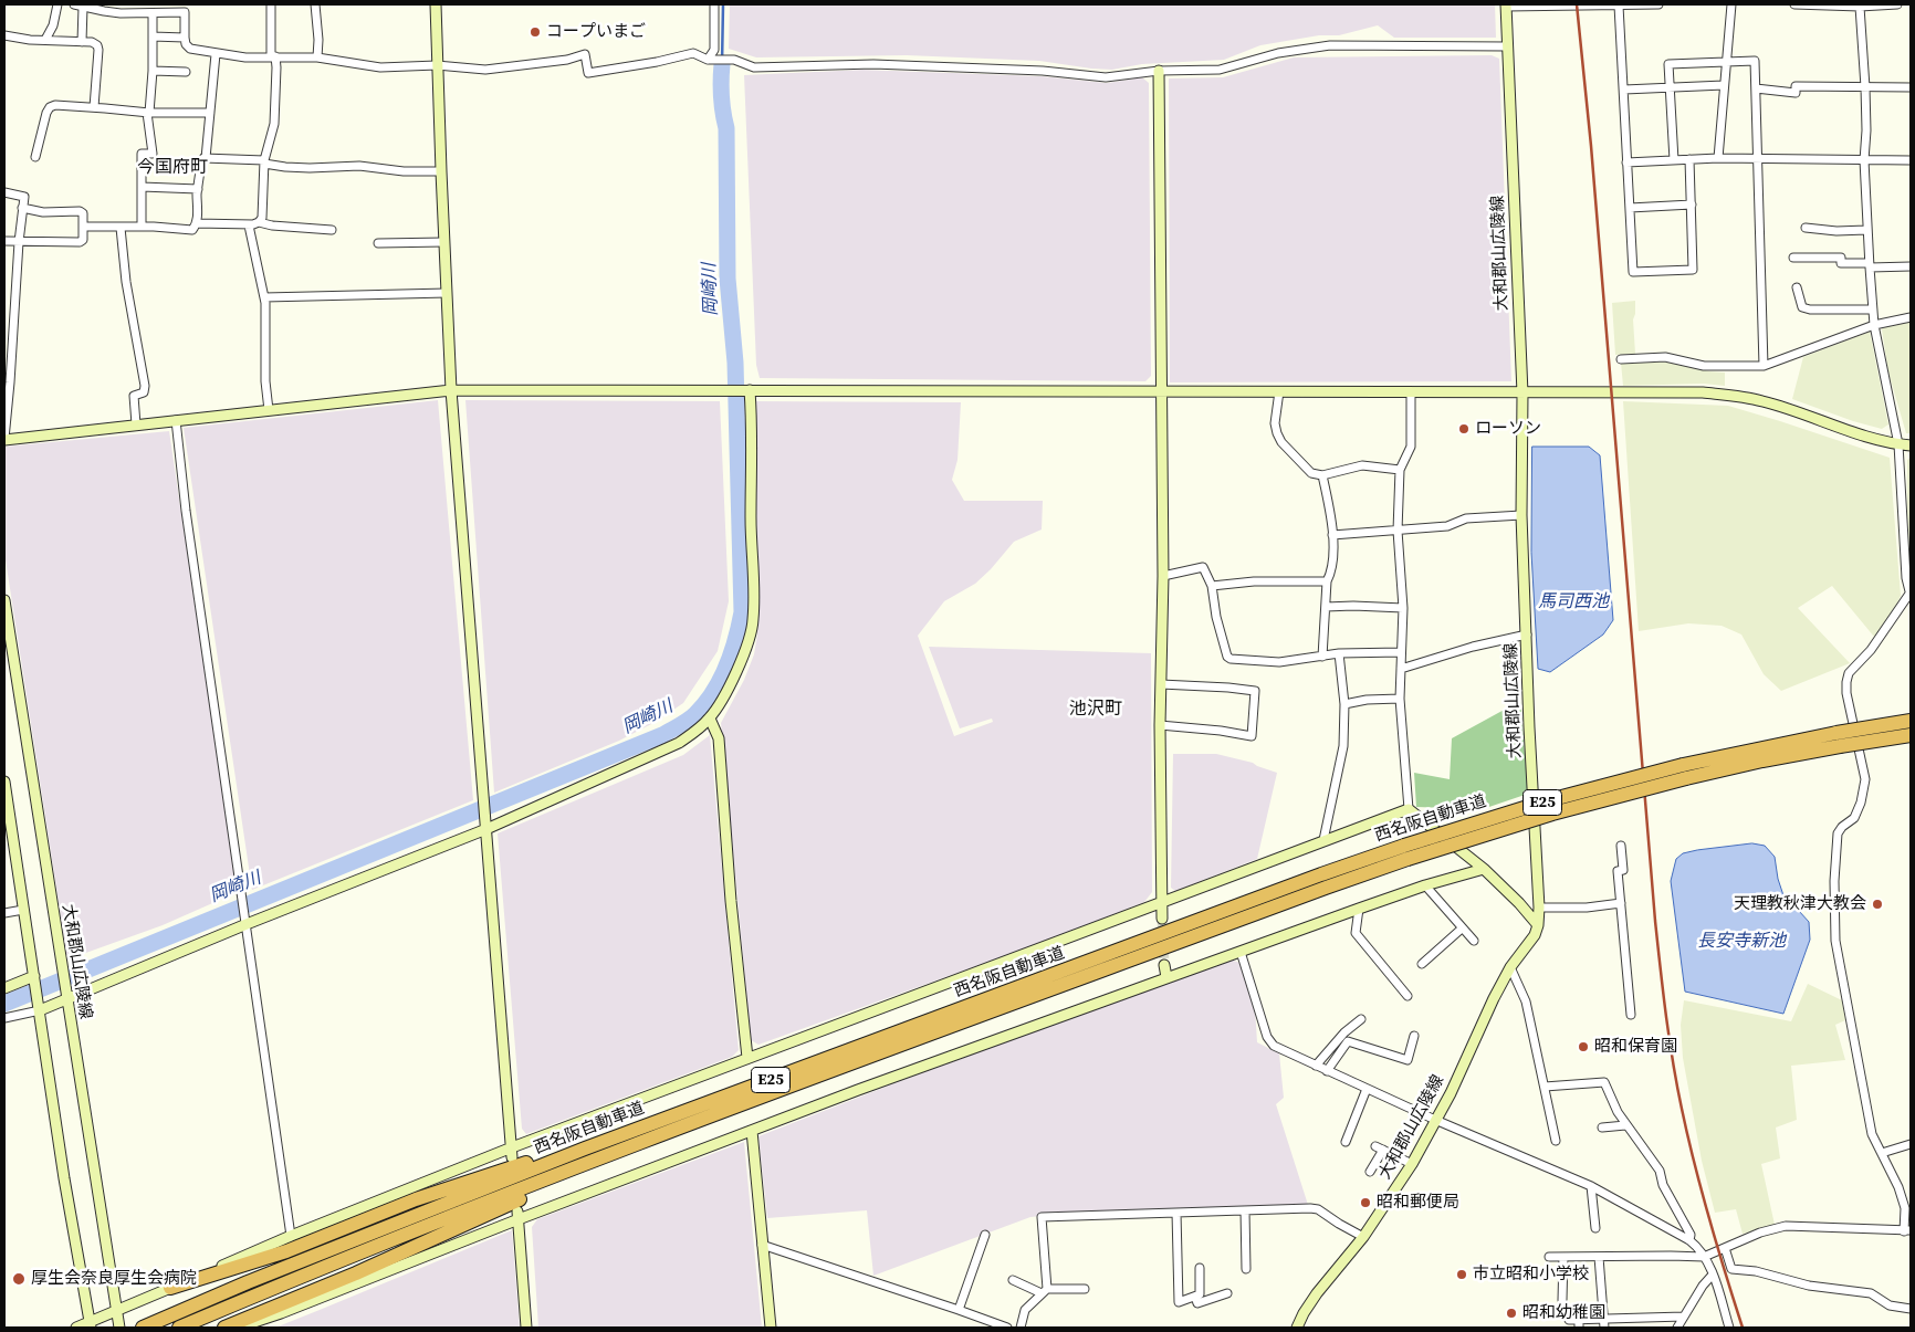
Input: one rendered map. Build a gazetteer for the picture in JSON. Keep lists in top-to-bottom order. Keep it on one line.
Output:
{"streets":{"highway":["E25","西名阪自動車道"],"street":["大和郡山広陵線"]},"districts":["今国府町","池沢町"],"water":["岡崎川","馬司西池","長安寺新池"],"places":["コープいまご","ローソン","天理教秋津大教会","昭和保育園","昭和郵便局","市立昭和小学校","厚生会奈良厚生会病院","昭和幼稚園"]}
